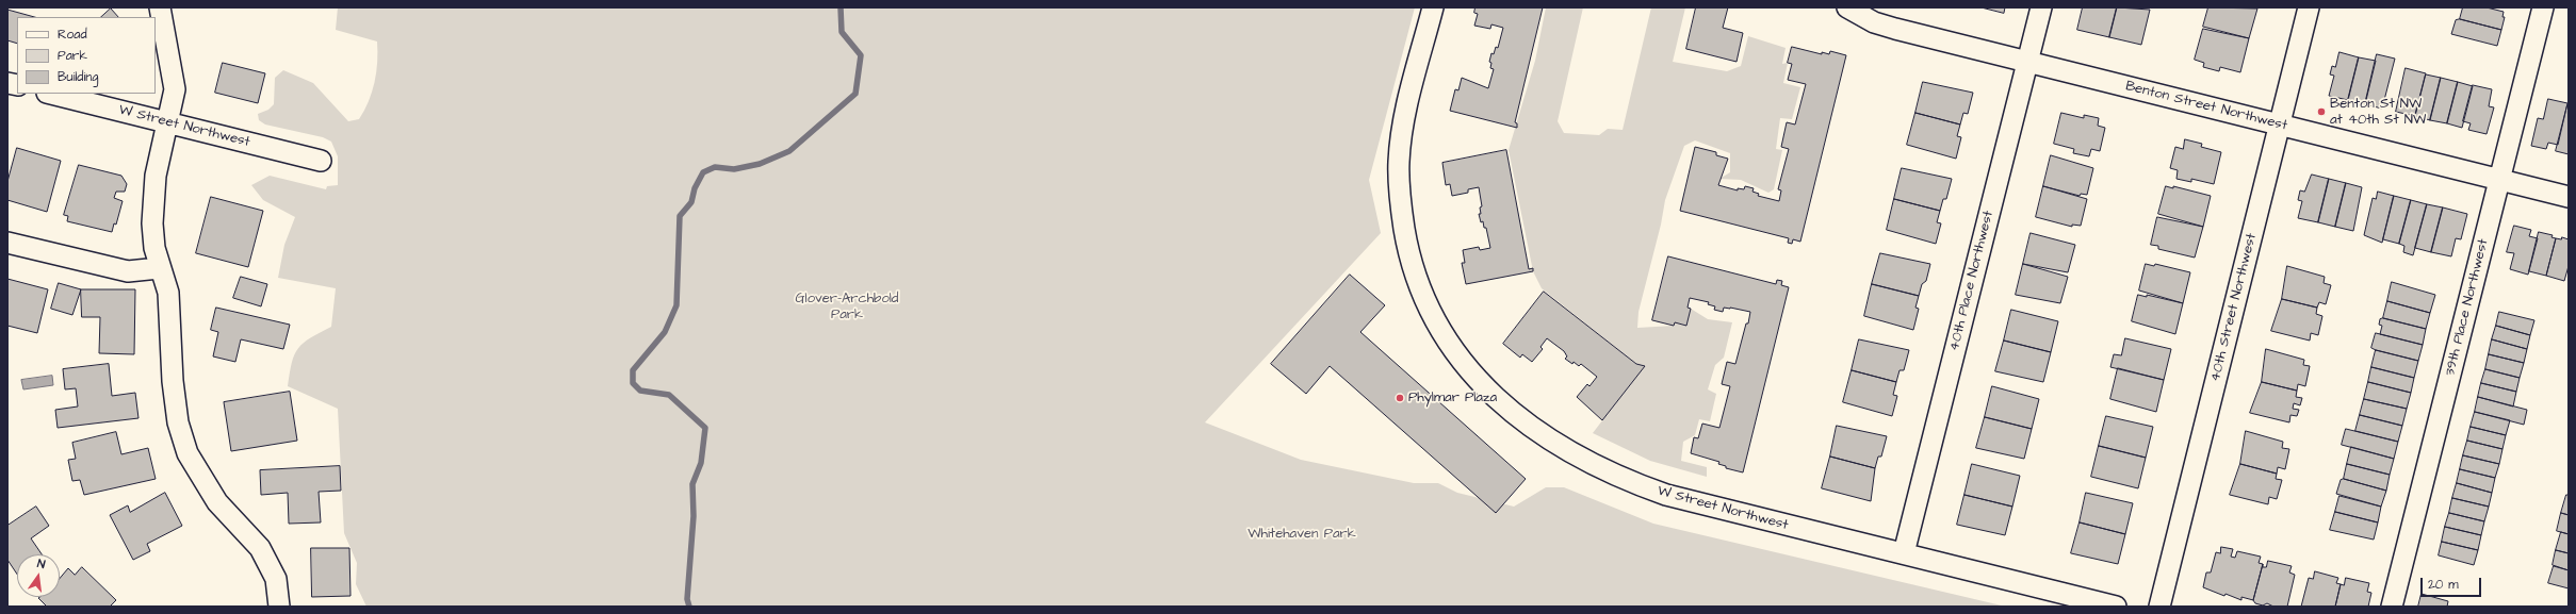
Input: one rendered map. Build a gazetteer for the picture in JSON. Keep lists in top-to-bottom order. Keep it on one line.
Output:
{"streets":{"street":["Benton Street Northwest","W Street Northwest","40th Place Northwest","40th Street Northwest","39th Place Northwest"]},"crossings":[["Benton Street Northwest","40th Place Northwest"],["Benton Street Northwest","40th Street Northwest"],["Benton Street Northwest","39th Place Northwest"],["W Street Northwest","40th Place Northwest"]],"parks":["Glover-Archbold Park","Whitehaven Park"],"places":["Benton St NW at 40th St NW","Phylmar Plaza"],"legend":["Road","Park","Building"],"scale_bar":"20 m","north":"top"}
